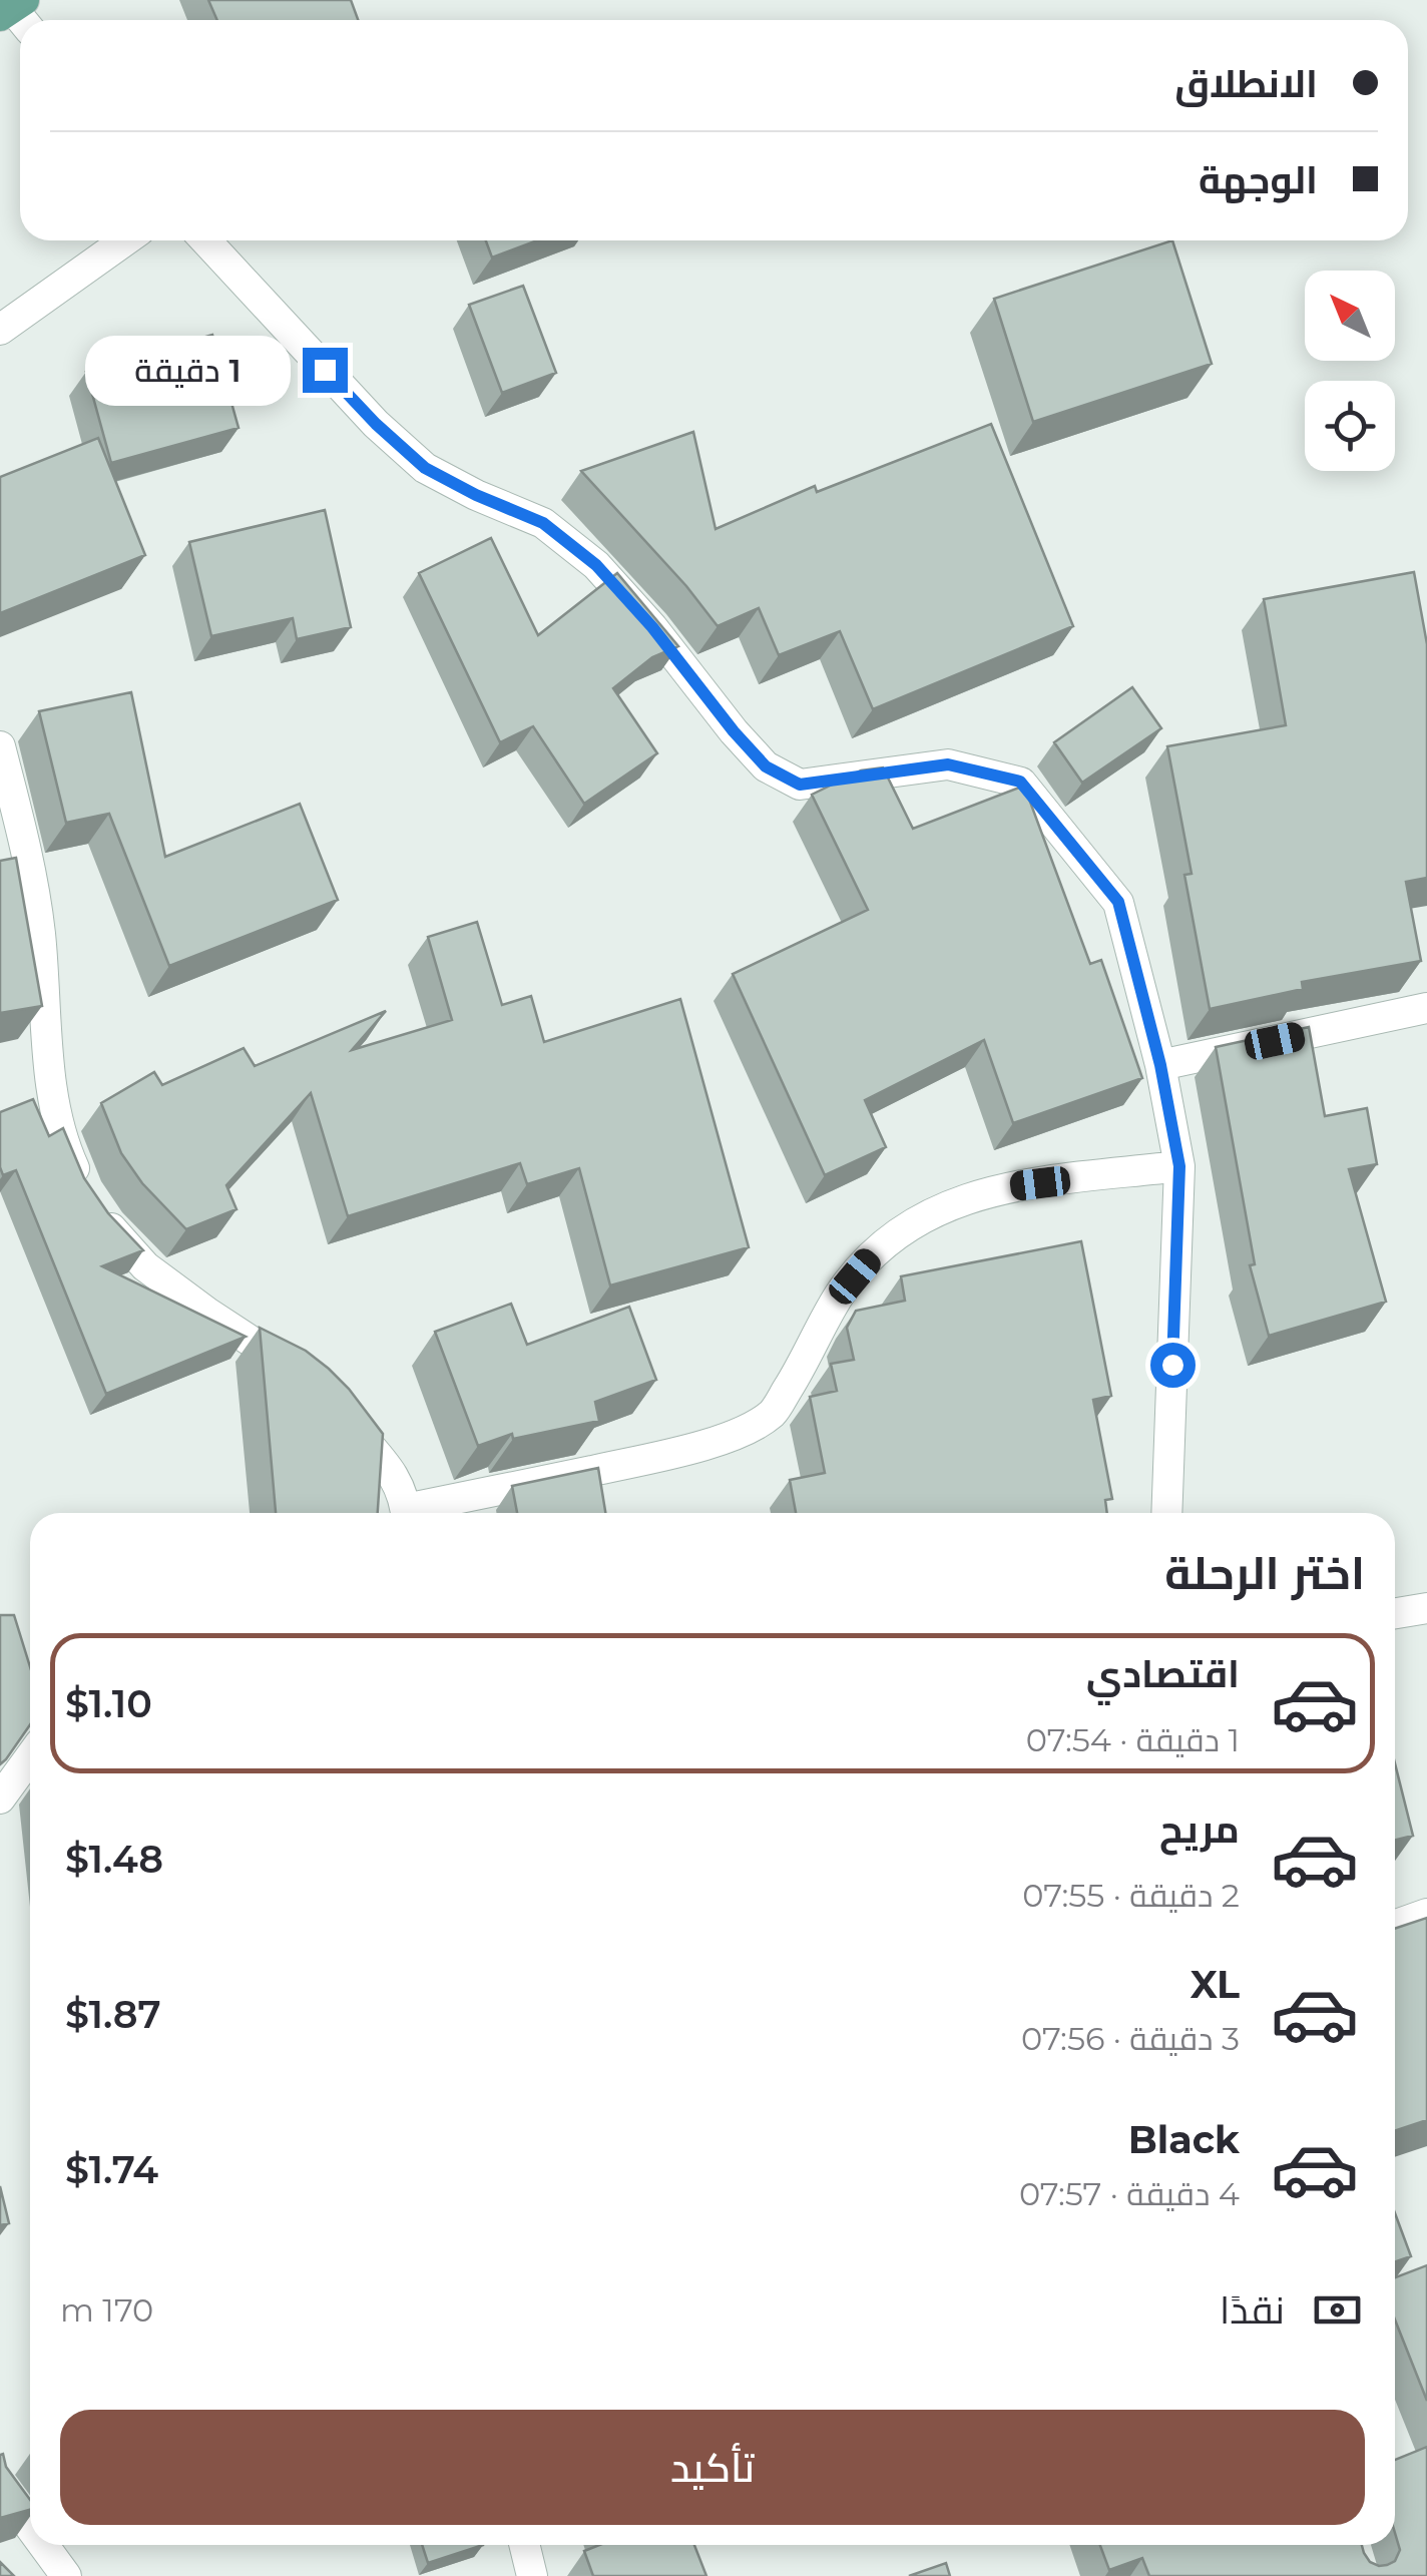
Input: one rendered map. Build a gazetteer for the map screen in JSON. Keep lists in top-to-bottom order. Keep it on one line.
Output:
{"north":"top left","page":{"banner":["الانطلاق","الوجهة"],"bubble":"1 دقيقة","heading":"اختر الرحلة","list":[{"name":"اقتصادي","note":"1 دقيقة · 07:54","value":"$1.10"},{"name":"مريح","note":"2 دقيقة · 07:55","value":"$1.48"},{"name":"XL","note":"3 دقيقة · 07:56","value":"$1.87"},{"name":"Black","note":"4 دقيقة · 07:57","value":"$1.74"}],"pay":["نقدًا","170 m"],"buttons":"تأكيد"}}
